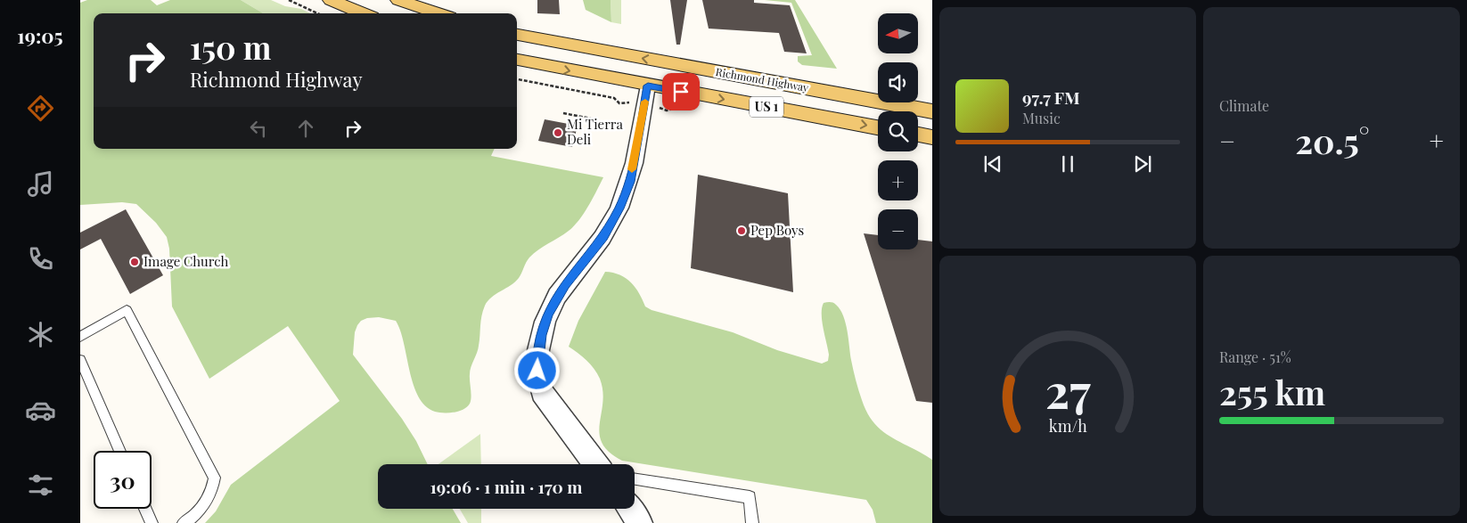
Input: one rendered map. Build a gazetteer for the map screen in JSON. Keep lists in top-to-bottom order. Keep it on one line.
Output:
{"streets":{"main road":["Richmond Highway","US 1"]},"places":["Mi Tierra Deli","Pep Boys","Image Church"],"north":"left","page":{"tabs":"19:05","tile":["Climate",["Range · 51%","255 km"]],"map_buttons":["+","−"],"turn":["150 m","Richmond Highway"],"song":["97.7 FM","Music"],"heat":["−","20.5°","+"],"limit":"30","trip":"19:06 · 1 min · 170 m","gauge":["27","km/h"]}}
